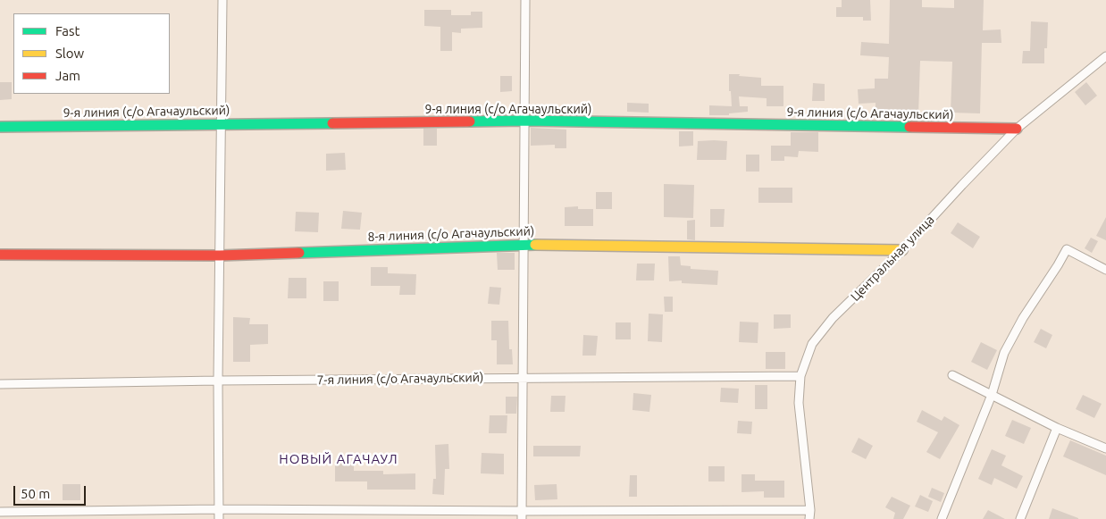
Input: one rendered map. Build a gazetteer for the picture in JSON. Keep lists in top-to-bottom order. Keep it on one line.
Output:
{"streets":{"street":["9-я линия (с/о Агачаульский)","8-я линия (с/о Агачаульский)","Центральная улица","7-я линия (с/о Агачаульский)"]},"crossings":[["9-я линия (с/о Агачаульский)","Центральная улица"],["8-я линия (с/о Агачаульский)","Центральная улица"],["Центральная улица","7-я линия (с/о Агачаульский)"]],"districts":["НОВЫЙ АГАЧАУЛ"],"legend":["Fast","Slow","Jam"],"scale_bar":"50 m"}
